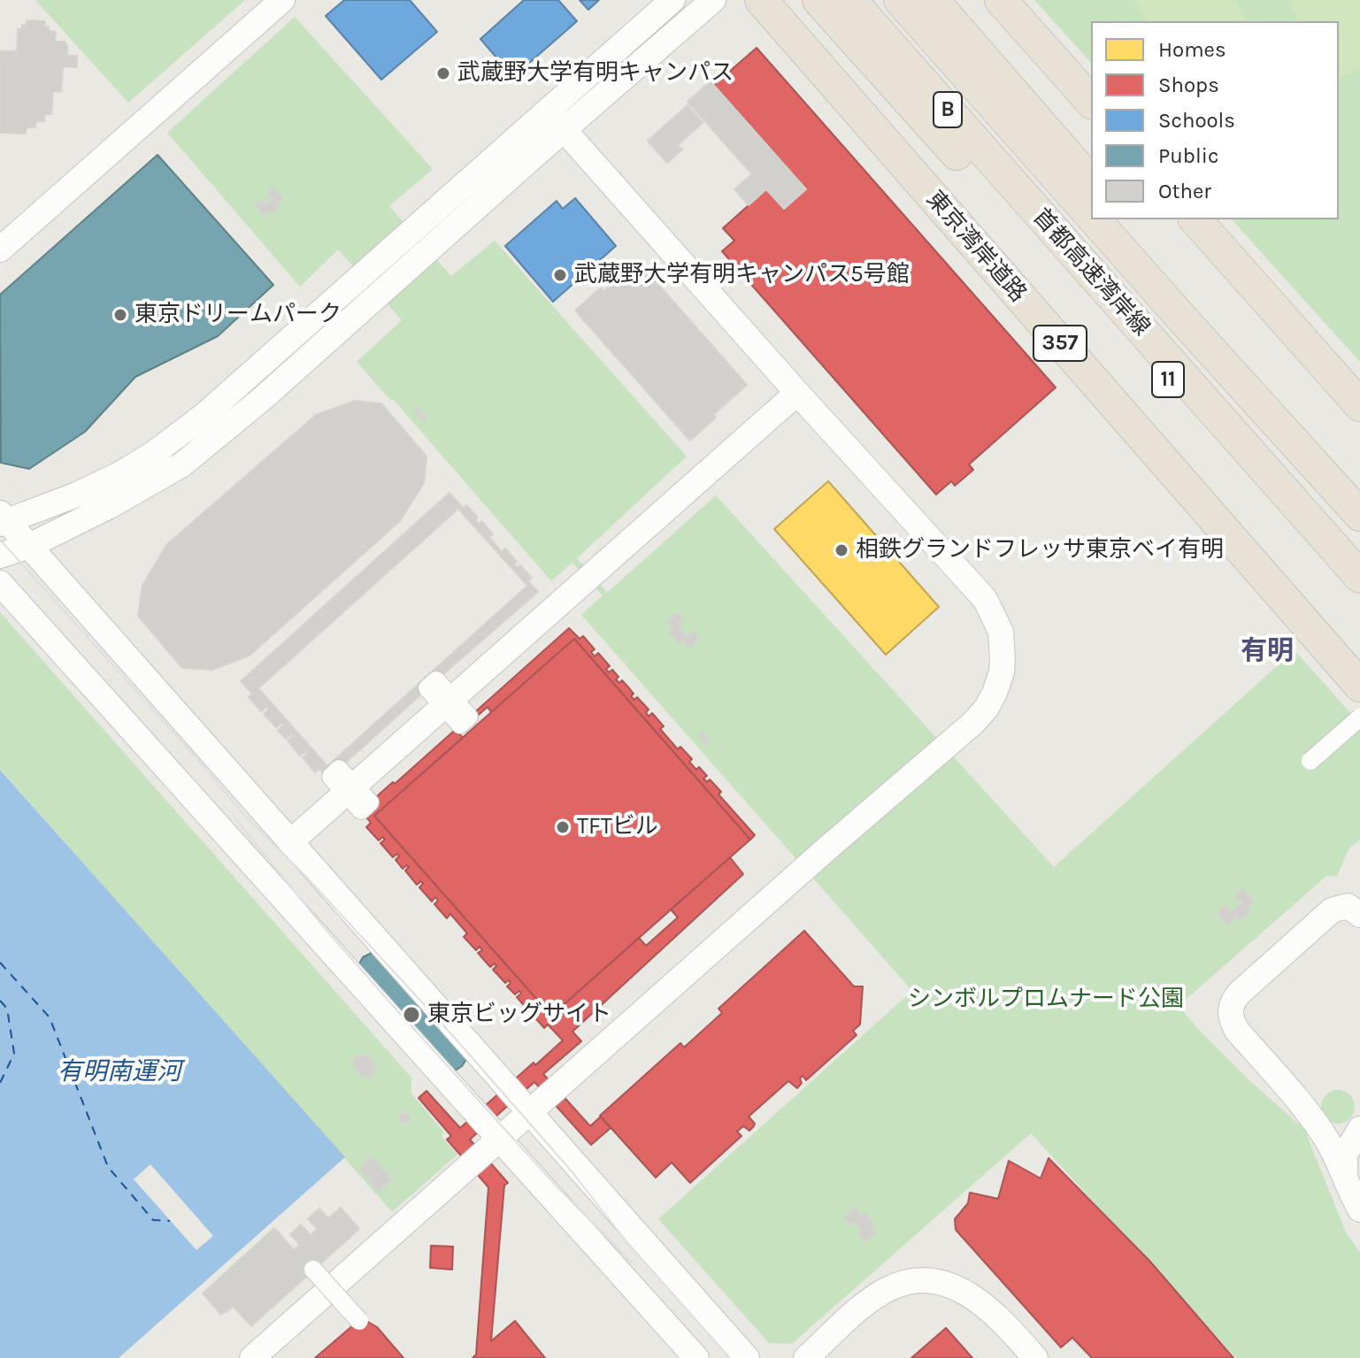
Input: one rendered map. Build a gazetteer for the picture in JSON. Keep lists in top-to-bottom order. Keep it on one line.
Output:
{"streets":{"highway":["B","東京湾岸道路","首都高速湾岸線","357","11"]},"crossings":[["首都高速湾岸線","11"]],"districts":["有明"],"water":["有明南運河"],"parks":["シンボルプロムナード公園"],"places":["武蔵野大学有明キャンパス","武蔵野大学有明キャンパス5号館","東京ドリームパーク","相鉄グランドフレッサ東京ベイ有明","TFTビル","東京ビッグサイト"],"legend":["Homes","Shops","Schools","Public","Other"]}
